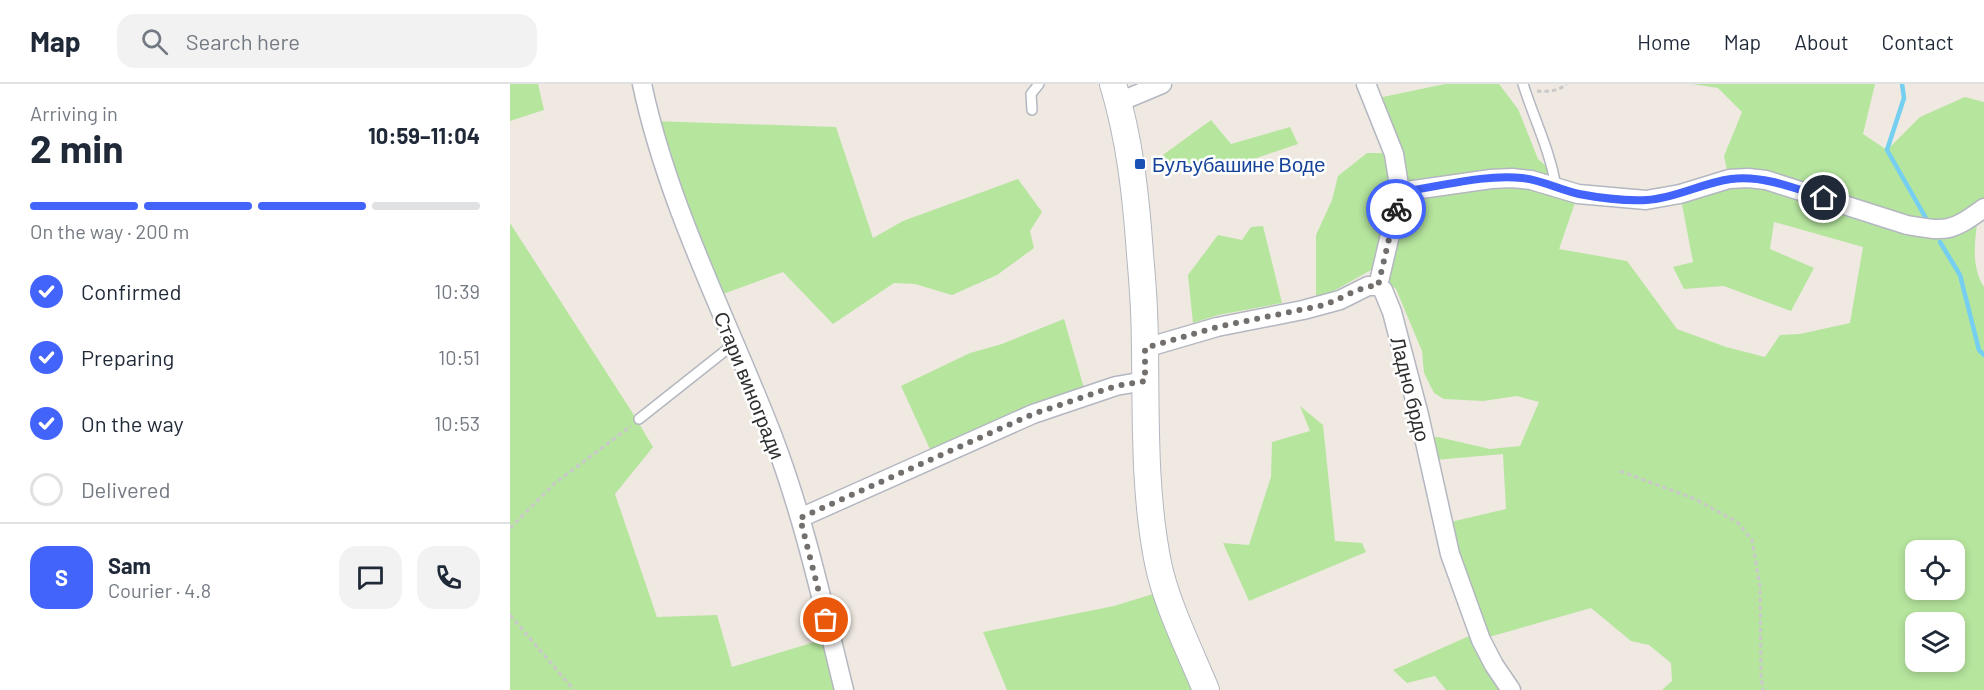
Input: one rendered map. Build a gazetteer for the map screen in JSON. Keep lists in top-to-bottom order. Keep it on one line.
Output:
{"streets":{"street":["Стари виногради","Ладно брдо"]},"places":{"transit":["Буљубашине Воде"]},"page":{"header":"Map","search":"Search here","nav":["Home","Map","About","Contact"],"heading":["2 min","Arriving in","10:59–11:04"],"panel":["Sam","Courier · 4.8"],"bar":"On the way · 200 m","list":[["Confirmed","10:39"],["Preparing","10:51"],["On the way","10:53"],"Delivered"],"round":"S"}}
